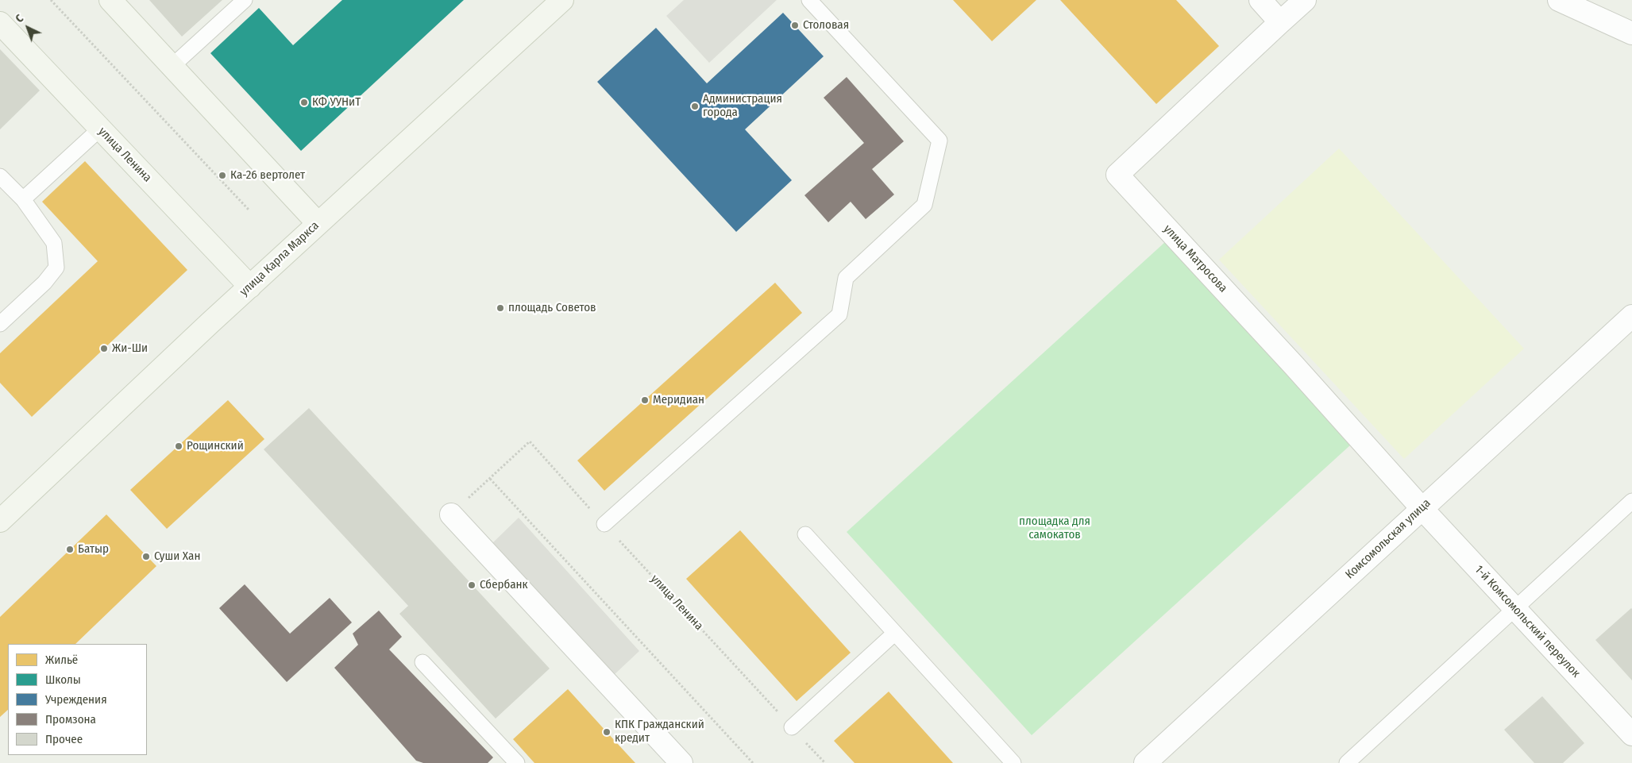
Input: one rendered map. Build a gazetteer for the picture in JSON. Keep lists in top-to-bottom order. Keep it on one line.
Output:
{"streets":{"main road":["улица Ленина","улица Карла Маркса"],"street":["улица Матросова","Комсомольская улица","1-й Комсомольский переулок"]},"crossings":[["улица Ленина","улица Карла Маркса"],["улица Матросова","Комсомольская улица"],["улица Матросова","1-й Комсомольский переулок"],["Комсомольская улица","1-й Комсомольский переулок"]],"parks":["площадка для самокатов"],"places":["Столовая","КФ УУНиТ","Администрация города","Ка-26 вертолет","площадь Советов","Жи-Ши","Меридиан","Рощинский","Батыр","Суши Хан","Сбербанк","КПК Гражданский кредит"],"legend":["Жильё","Школы","Учреждения","Промзона","Прочее"],"north":"top left"}
